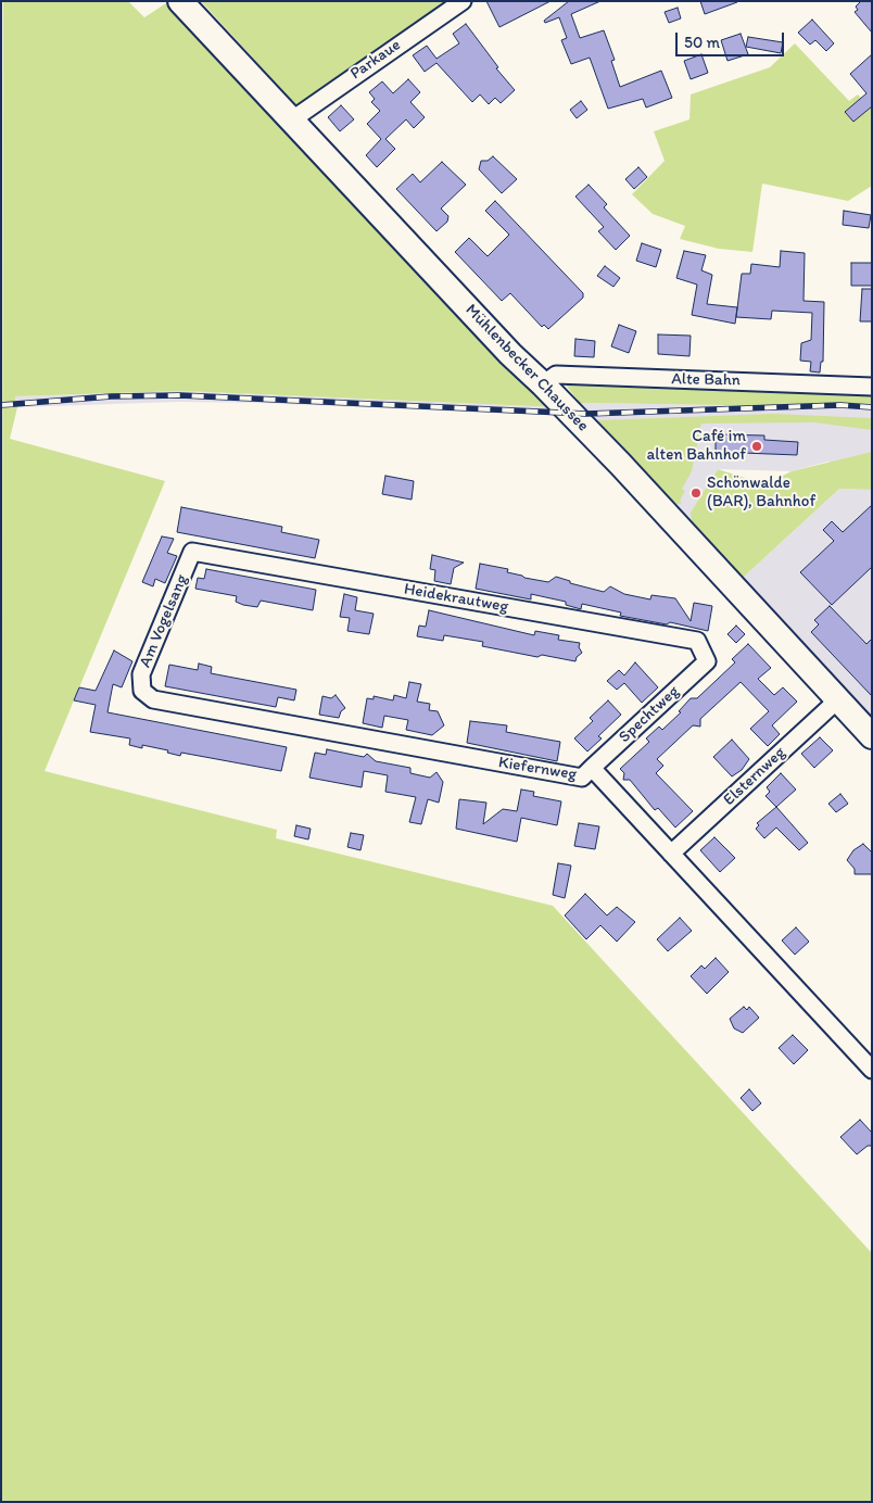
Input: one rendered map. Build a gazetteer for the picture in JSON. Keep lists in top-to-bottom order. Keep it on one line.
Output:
{"streets":{"main road":["Mühlenbecker Chaussee"],"street":["Parkaue","Alte Bahn","Heidekrautweg","Am Vogelsang","Spechtweg","Kiefernweg","Elsternweg"]},"crossings":[["Parkaue","Mühlenbecker Chaussee"],["Mühlenbecker Chaussee","Alte Bahn"],["Mühlenbecker Chaussee","Elsternweg"],["Heidekrautweg","Am Vogelsang"],["Heidekrautweg","Spechtweg"],["Am Vogelsang","Kiefernweg"],["Spechtweg","Kiefernweg"],["Kiefernweg","Elsternweg"]],"places":["Café im alten Bahnhof","Schönwalde (BAR), Bahnhof"],"scale_bar":"50 m"}
